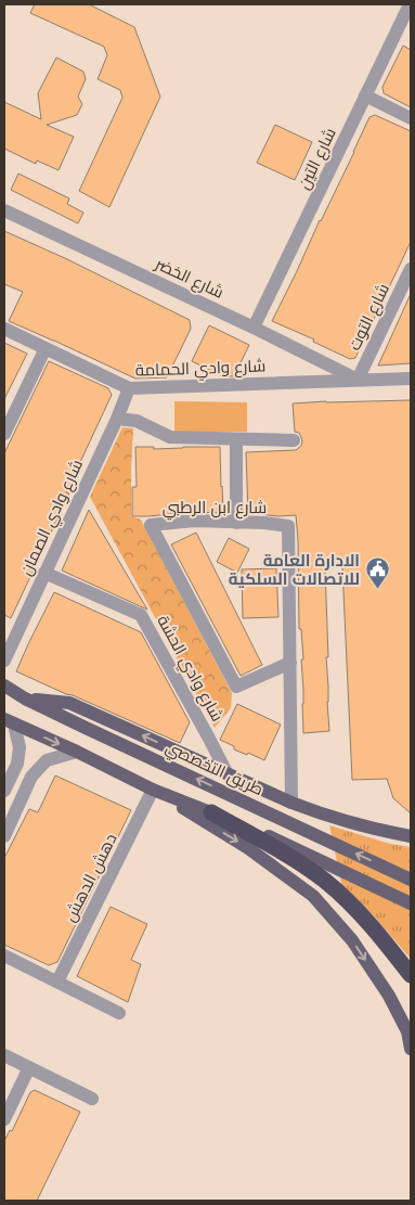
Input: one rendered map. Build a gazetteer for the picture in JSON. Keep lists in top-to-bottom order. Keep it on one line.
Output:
{"streets":{"main road":["طريق التخصصي"],"street":["شارع التين","شارع الخضر","شارع التوت","شارع وادي الحمامة","شارع ابن الرطبي","شارع وادي الصمان","شارع وادي الحشة","دهش الدهش"]},"crossings":[["شارع التين","شارع الخضر"],["شارع الخضر","شارع التوت"],["شارع الخضر","شارع وادي الحمامة"],["شارع التوت","شارع وادي الحمامة"],["شارع وادي الحمامة","شارع وادي الصمان"],["شارع وادي الصمان","شارع وادي الحشة"]],"places":{"public building":["الادارة العامة للاتصالات السلكية"]}}
